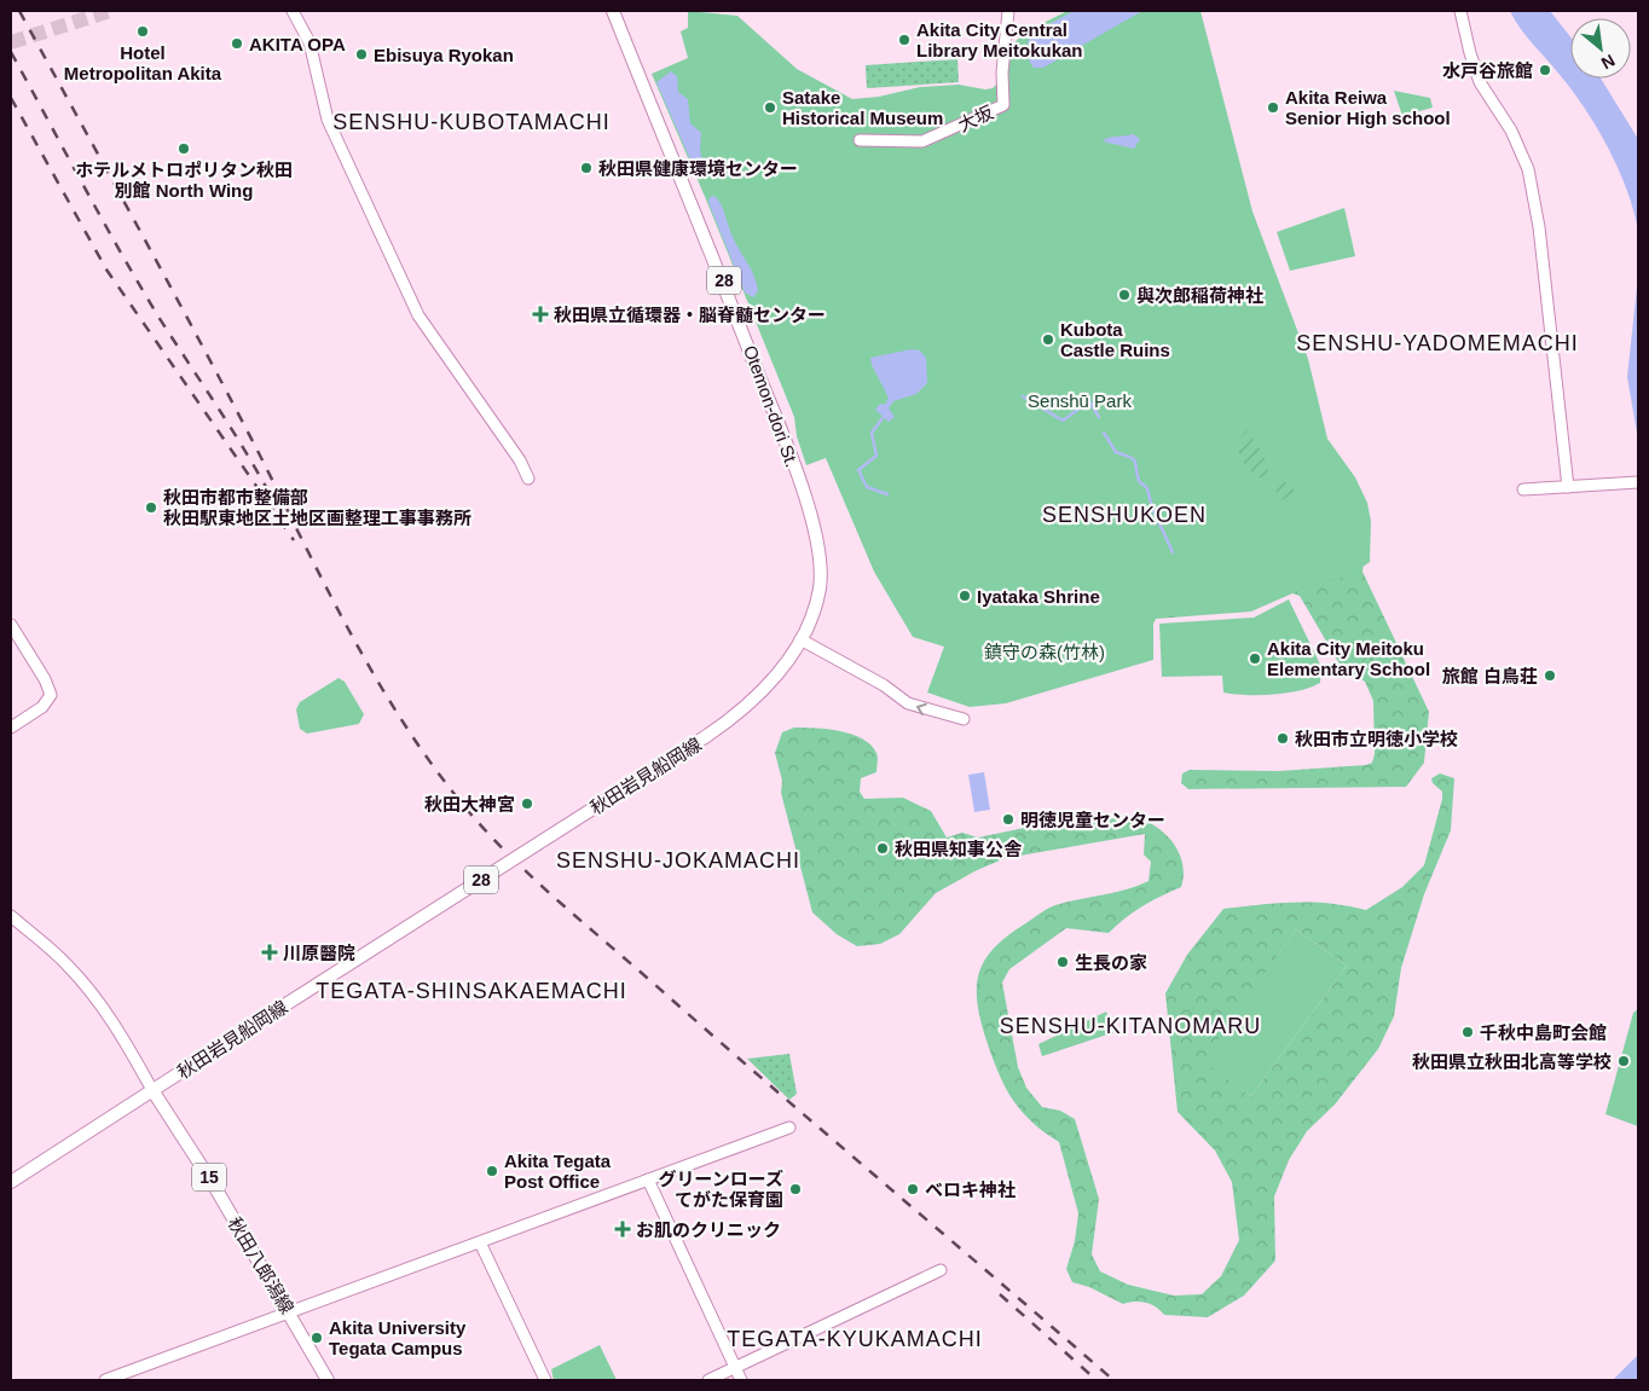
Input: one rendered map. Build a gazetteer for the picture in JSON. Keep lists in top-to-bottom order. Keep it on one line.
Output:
{"streets":{"main road":["28","Otemon-dori St.","秋田岩見船岡線","15","秋田八郎潟線"],"street":["大坂"]},"crossings":[["Otemon-dori St.","秋田岩見船岡線"],["秋田岩見船岡線","秋田八郎潟線"]],"districts":["SENSHU-KUBOTAMACHI","SENSHU-YADOMEMACHI","SENSHUKOEN","SENSHU-JOKAMACHI","TEGATA-SHINSAKAEMACHI","SENSHU-KITANOMARU","TEGATA-KYUKAMACHI"],"parks":["Senshū Park","鎮守の森(竹林)"],"places":{"other":["Hotel Metropolitan Akita","Akita City Central Library Meitokukan","AKITA OPA","Ebisuya Ryokan","水戸谷旅館","Satake Historical Museum","Akita Reiwa Senior High school","ホテルメトロポリタン秋田 別館 North Wing","秋田県健康環境センター","與次郎稲荷神社","Kubota Castle Ruins","秋田市都市整備部 秋田駅東地区土地区画整理工事事務所","Iyataka Shrine","Akita City Meitoku Elementary School","旅館 白鳥荘","秋田市立明徳小学校","秋田大神宮","明徳児童センター","秋田県知事公舎","生長の家","千秋中島町会館","秋田県立秋田北高等学校","Akita Tegata Post Office","グリーンローズ てがた保育園","ベロキ神社","Akita University Tegata Campus"],"health":["秋田県立循環器・脳脊髄センター","川原醫院","お肌のクリニック"]},"north":"bottom right"}
